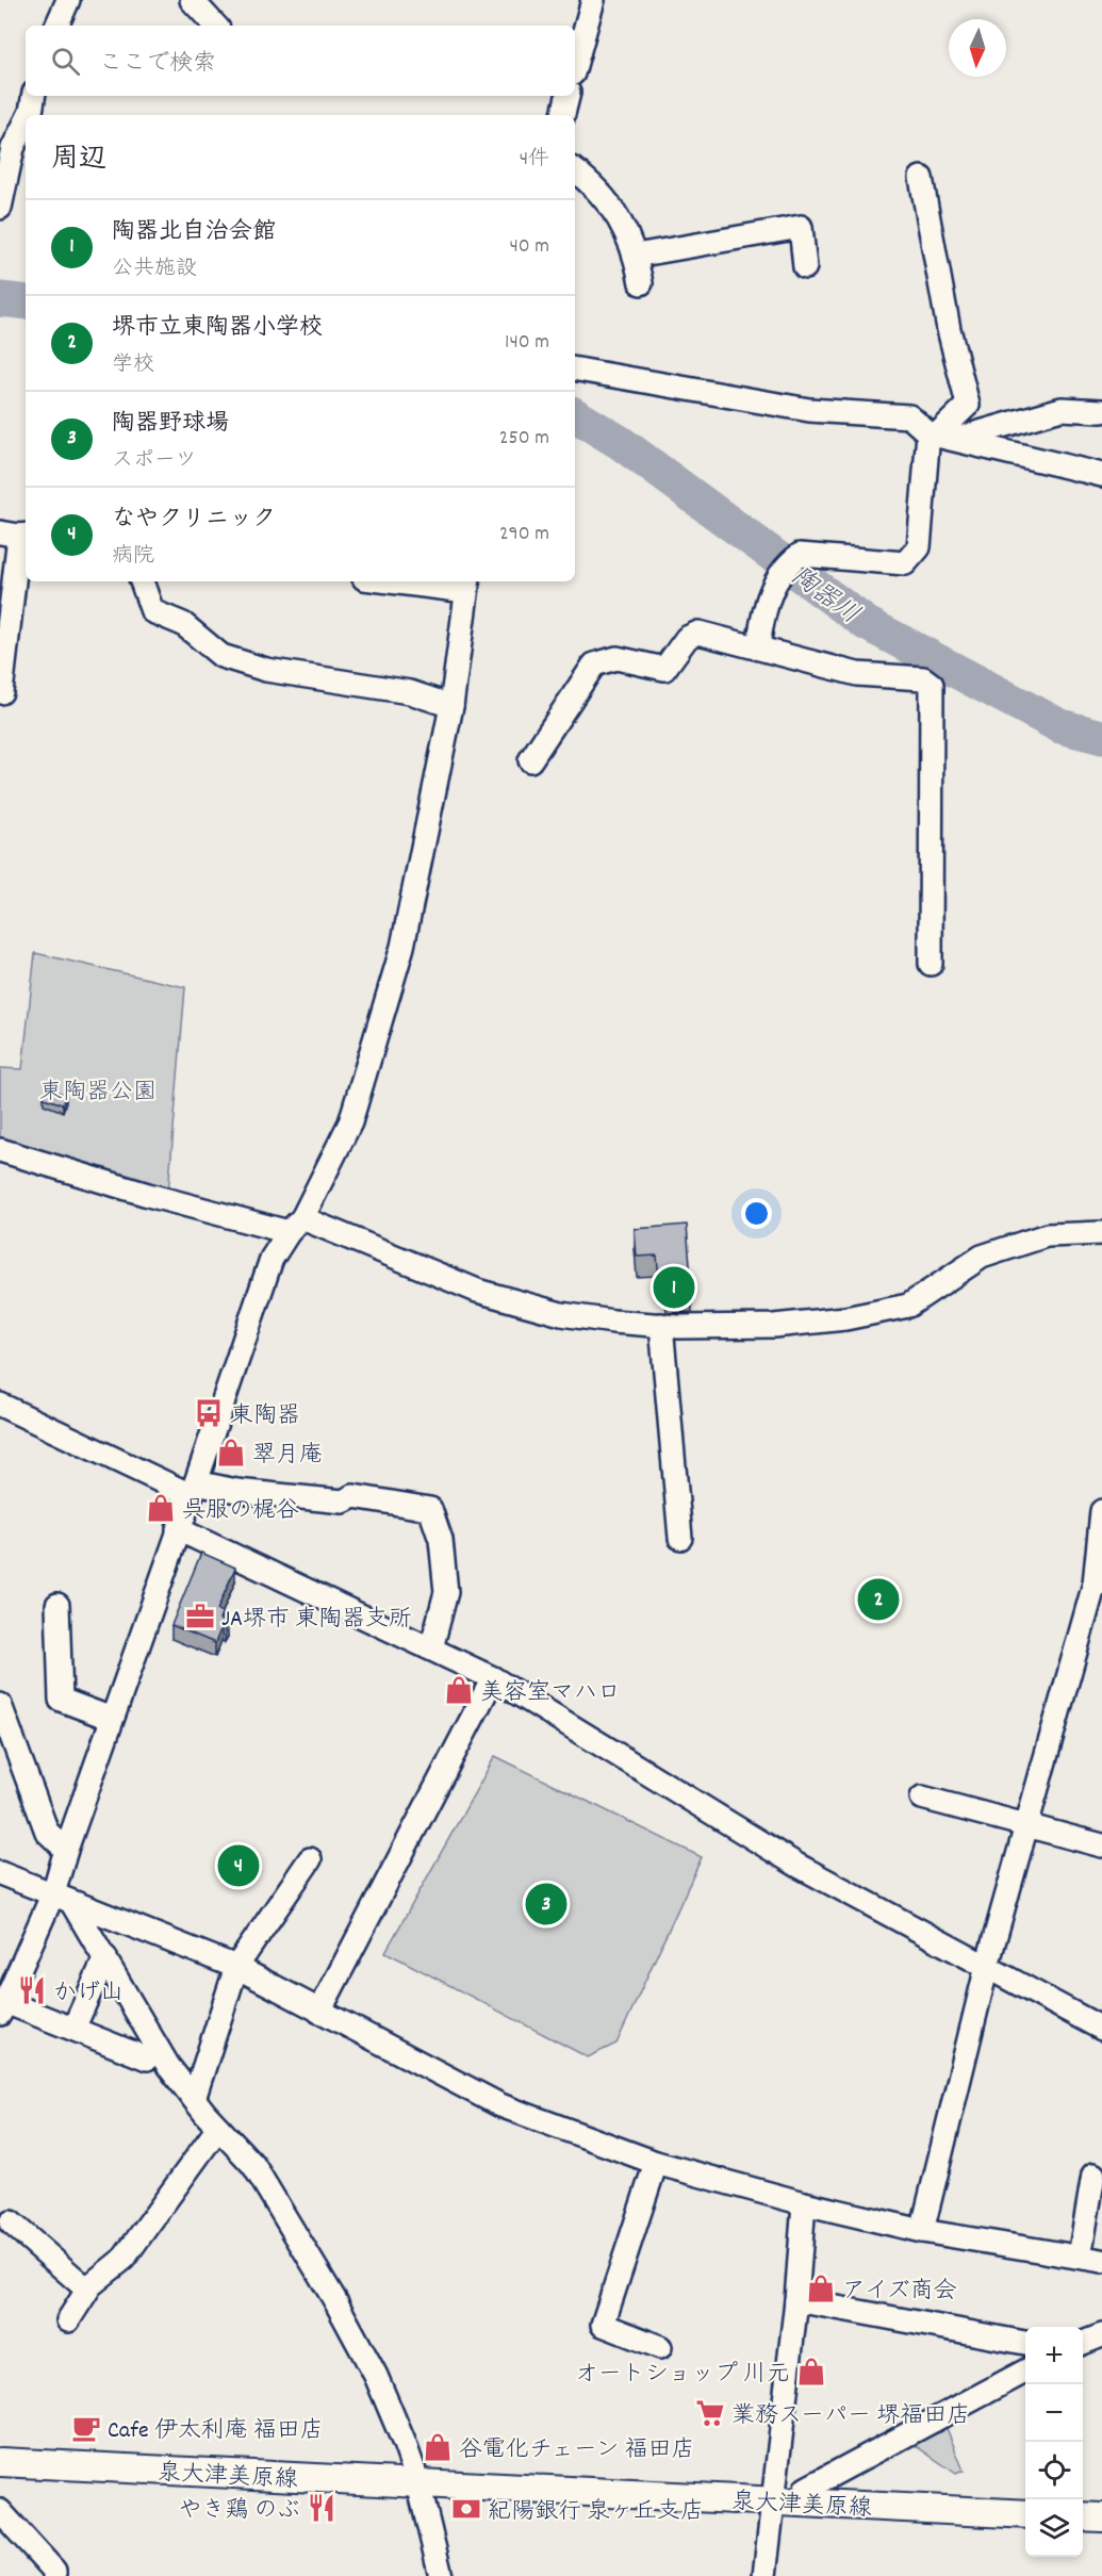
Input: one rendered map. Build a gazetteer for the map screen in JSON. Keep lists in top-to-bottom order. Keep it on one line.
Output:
{"streets":{"main road":["泉大津美原線"]},"water":["陶器川"],"parks":["東陶器公園"],"places":{"bus stop":["東陶器"],"shop":["翠月庵","呉服の梶谷","美容室マハロ","アイズ商会","オートショップ 川元","谷電化チェーン 福田店"],"office":["JA堺市 東陶器支所"],"restaurant":["かげ山","やき鶏 のぶ"],"supermarket":["業務スーパー 堺福田店"],"cafe":["Cafe 伊太利庵 福田店"],"bank":["紀陽銀行 泉ヶ丘支店"]},"north":"bottom","page":{"search":"ここで検索","heading":["周辺","4件"],"list":[{"mark":"1","name":"陶器北自治会館","note":"公共施設","value":"40 m"},{"mark":"2","name":"堺市立東陶器小学校","note":"学校","value":"140 m"},{"mark":"3","name":"陶器野球場","note":"スポーツ","value":"250 m"},{"mark":"4","name":"なやクリニック","note":"病院","value":"290 m"}],"pins":["1","2","4","3"],"map_buttons":["+","−"]}}
